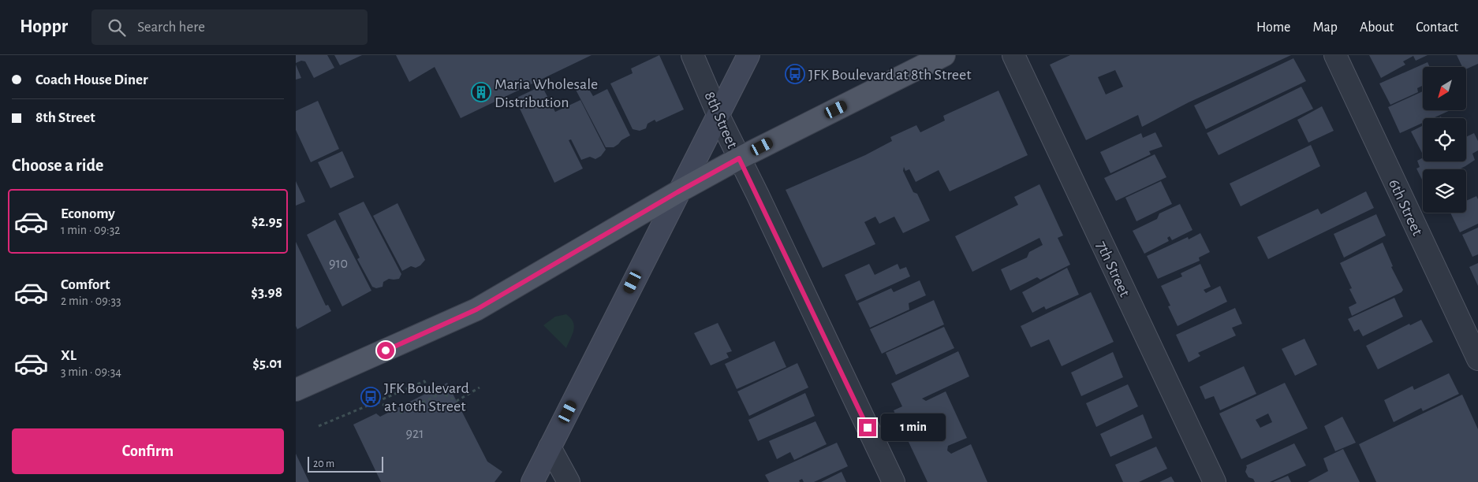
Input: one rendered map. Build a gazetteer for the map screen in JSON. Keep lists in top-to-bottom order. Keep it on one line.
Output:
{"streets":{"street":["8th Street","6th Street","7th Street"]},"places":{"bus stop":["JFK Boulevard at 8th Street","JFK Boulevard at 10th Street"],"building":["Maria Wholesale Distribution"]},"house_numbers":["910","921"],"scale_bar":"20 m","north":"bottom left","page":{"header":"Hoppr","search":"Search here","nav":["Home","Map","About","Contact"],"banner":["Coach House Diner","8th Street"],"heading":"Choose a ride","list":[{"name":"Economy","note":"1 min · 09:32","value":"$2.95"},{"name":"Comfort","note":"2 min · 09:33","value":"$3.98"},{"name":"XL","note":"3 min · 09:34","value":"$5.01"}],"bubble":"1 min","buttons":"Confirm","scale":"20 m"}}
